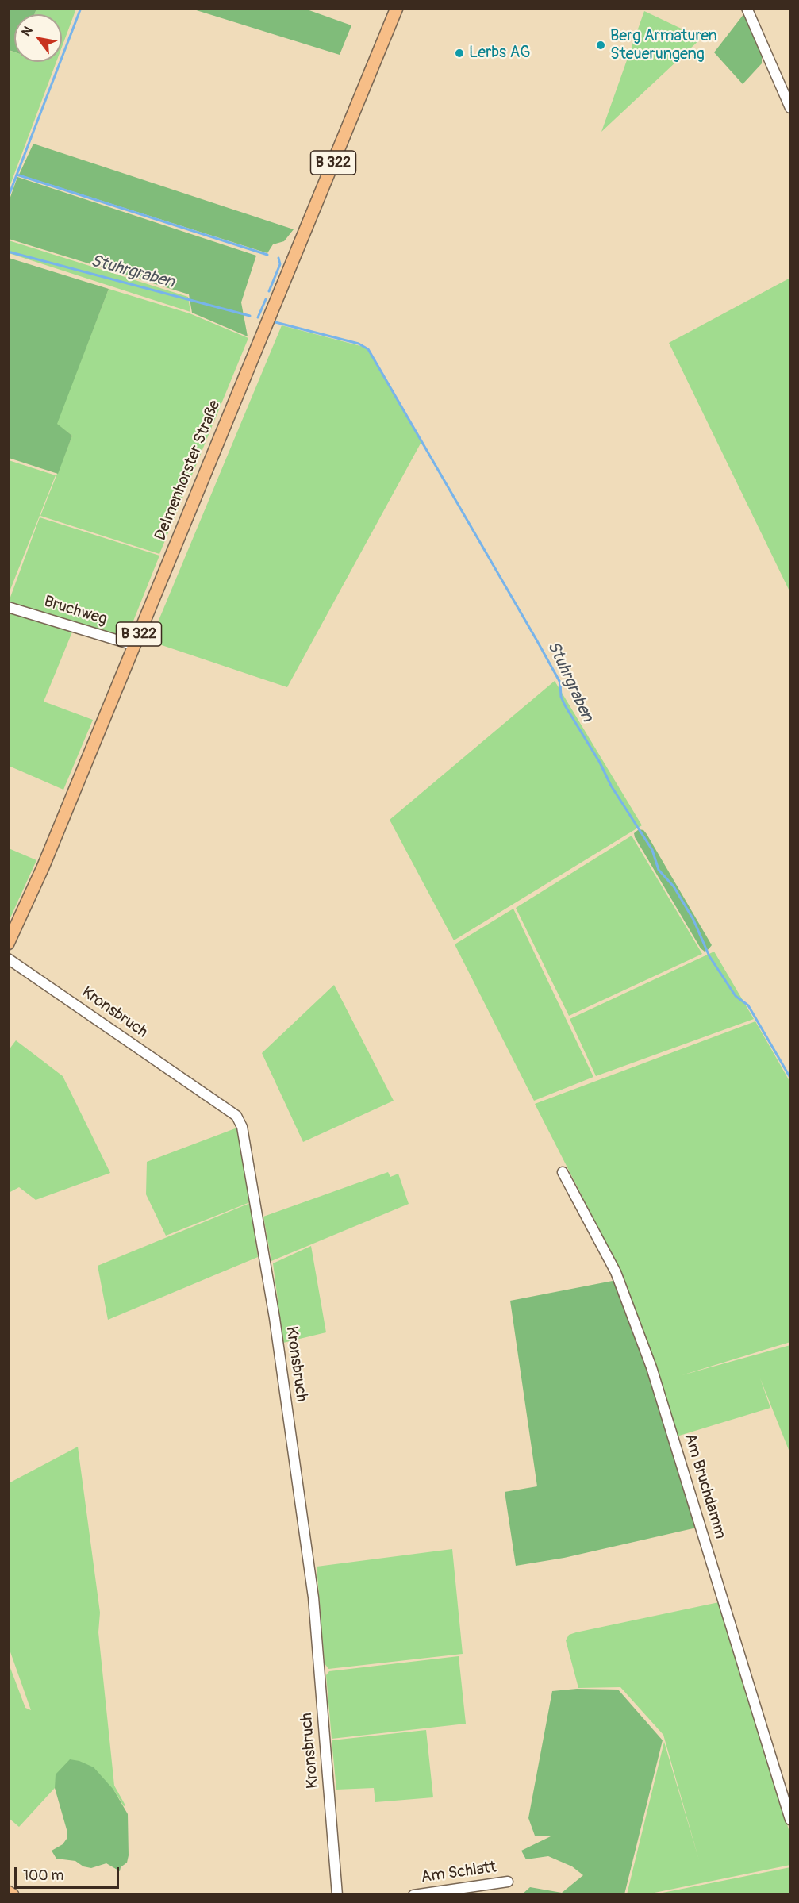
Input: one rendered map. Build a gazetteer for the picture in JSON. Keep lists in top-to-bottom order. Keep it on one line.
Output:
{"streets":{"main road":["B 322","Delmenhorster Straße"],"street":["Bruchweg","Kronsbruch","Am Bruchdamm","Am Schlatt"]},"crossings":[["Delmenhorster Straße","Bruchweg"]],"water":["Stuhrgraben"],"places":["Berg Armaturen Steuerungeng","Lerbs AG"],"scale_bar":"100 m","north":"top left"}
